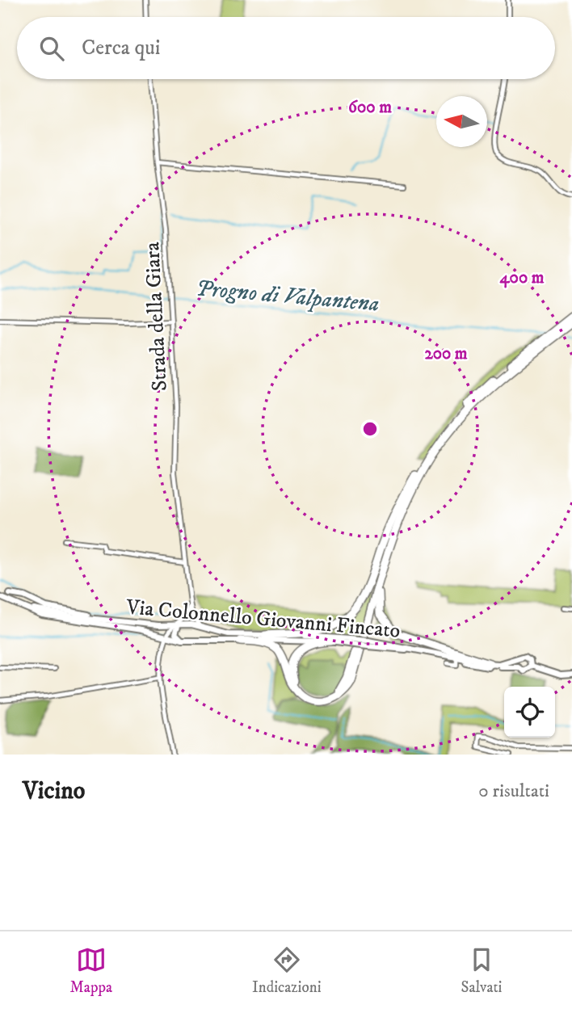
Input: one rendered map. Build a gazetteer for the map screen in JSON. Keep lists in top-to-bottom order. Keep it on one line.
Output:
{"streets":{"main road":["Via Colonnello Giovanni Fincato"],"street":["Strada della Giara"]},"crossings":[["Strada della Giara","Via Colonnello Giovanni Fincato"]],"water":["Progno di Valpantena"],"north":"left","page":{"search":"Cerca qui","heading":["Vicino","0 risultati"],"nav":["Mappa","Indicazioni","Salvati"]},"rings":["600 m","400 m","200 m"]}
